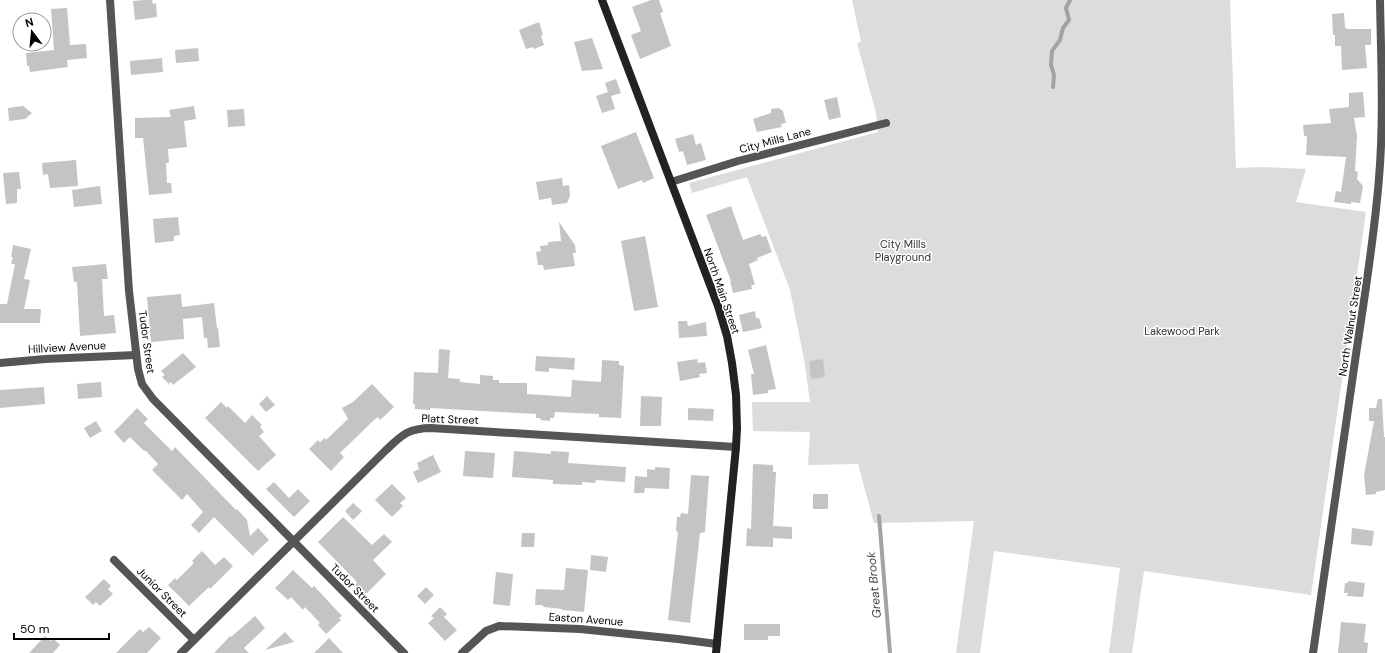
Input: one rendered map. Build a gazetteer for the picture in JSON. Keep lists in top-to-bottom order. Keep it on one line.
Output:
{"streets":{"main road":["North Main Street"],"street":["City Mills Lane","North Walnut Street","Tudor Street","Hillview Avenue","Platt Street","Junior Street","Easton Avenue"]},"crossings":[["City Mills Lane","North Main Street"],["North Main Street","Platt Street"],["North Main Street","Easton Avenue"],["Tudor Street","Hillview Avenue"],["Tudor Street","Platt Street"],["Platt Street","Junior Street"]],"water":["Great Brook"],"parks":["City Mills Playground","Lakewood Park"],"scale_bar":"50 m","north":"top"}
